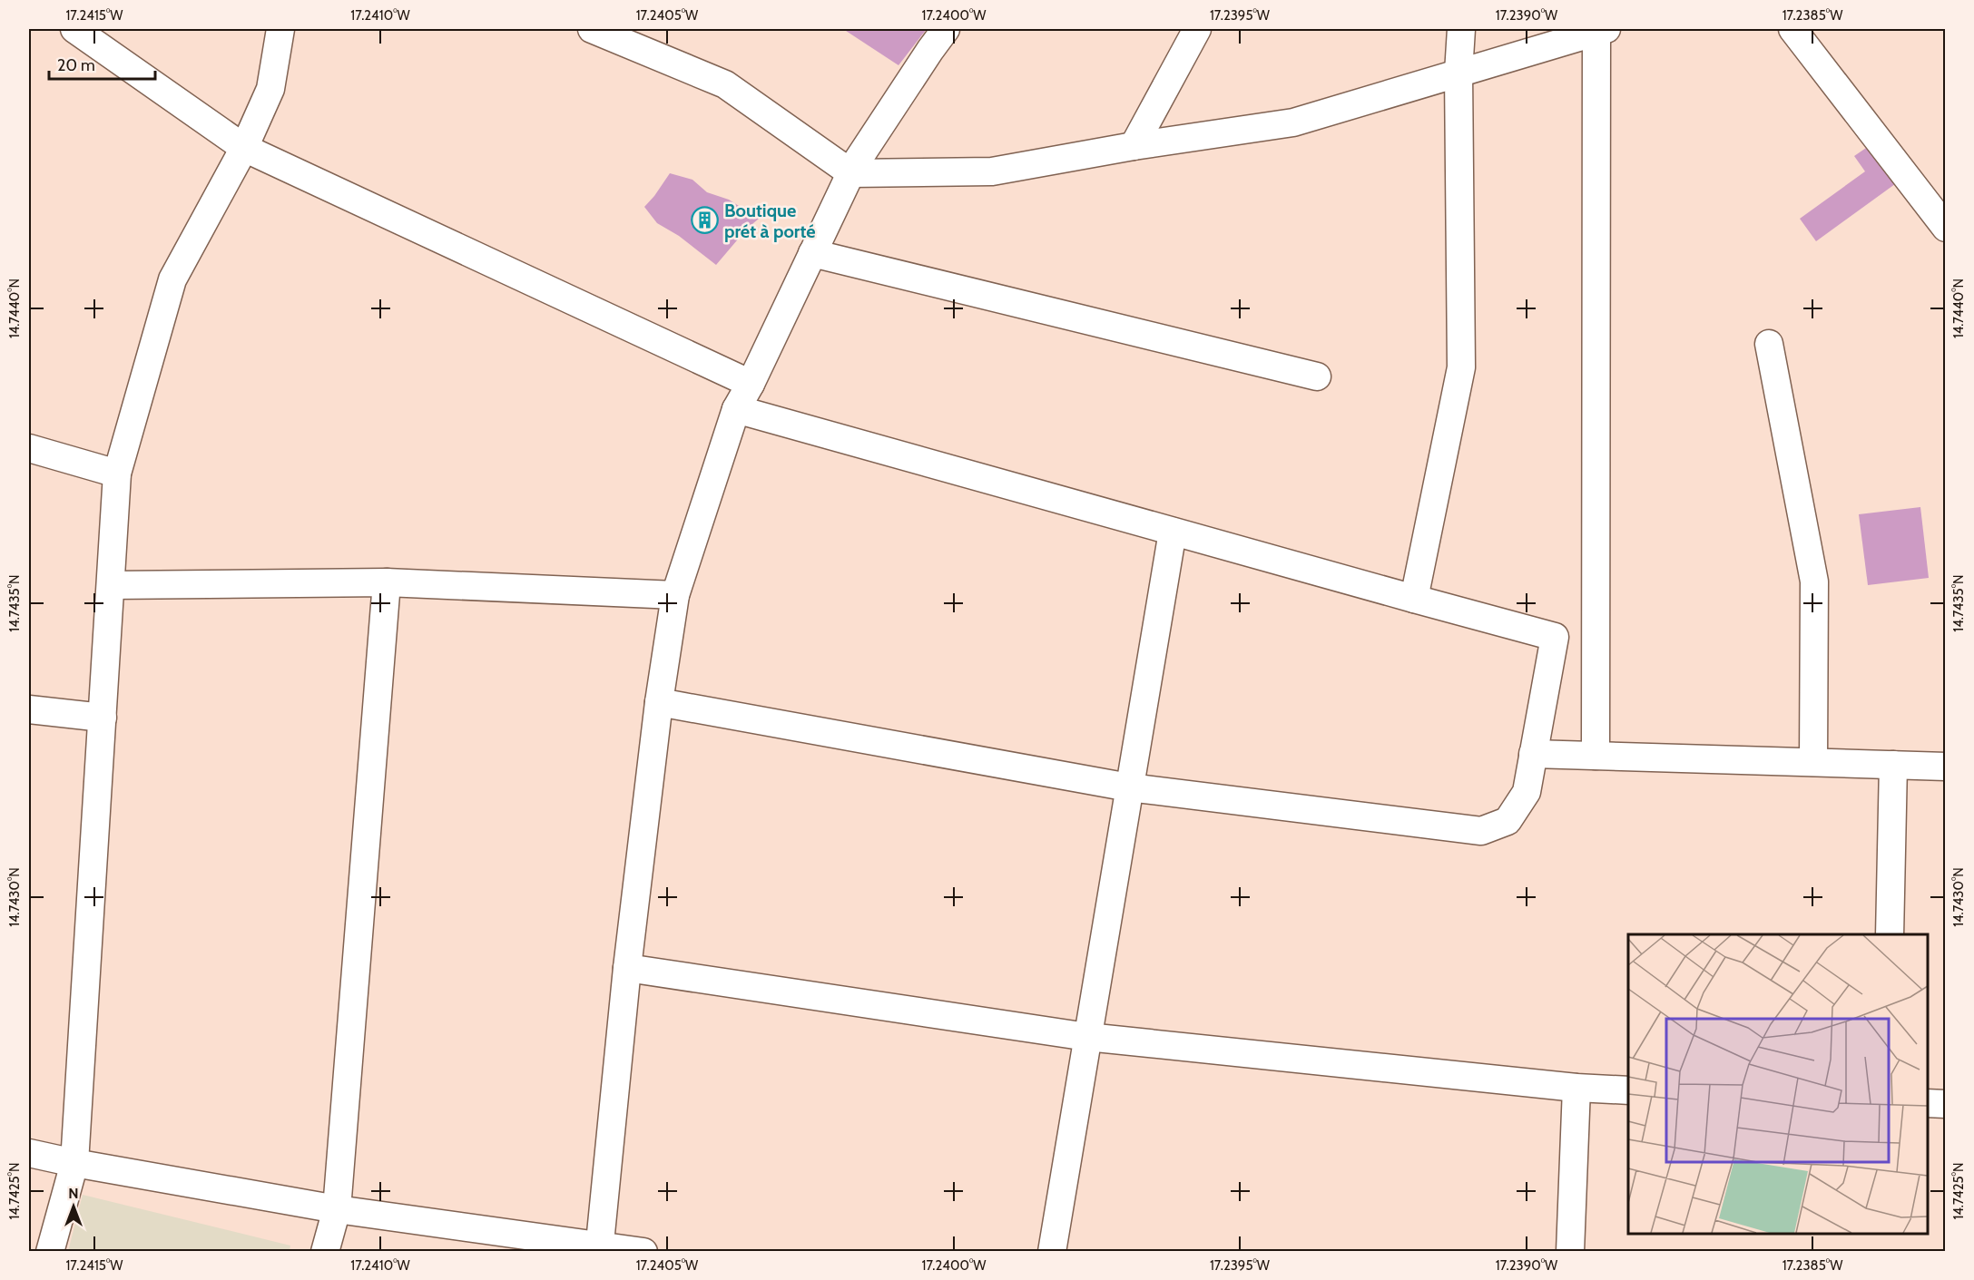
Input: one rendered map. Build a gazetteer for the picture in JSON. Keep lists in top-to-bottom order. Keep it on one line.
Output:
{"places":{"building":["Boutique prét à porté"]},"scale_bar":"20 m","north":"top","coordinates":["17.2415°W","17.2410°W","17.2405°W","17.2400°W","17.2395°W","17.2390°W","17.2385°W","14.7440°N","14.7435°N","14.7430°N","14.7425°N"]}
